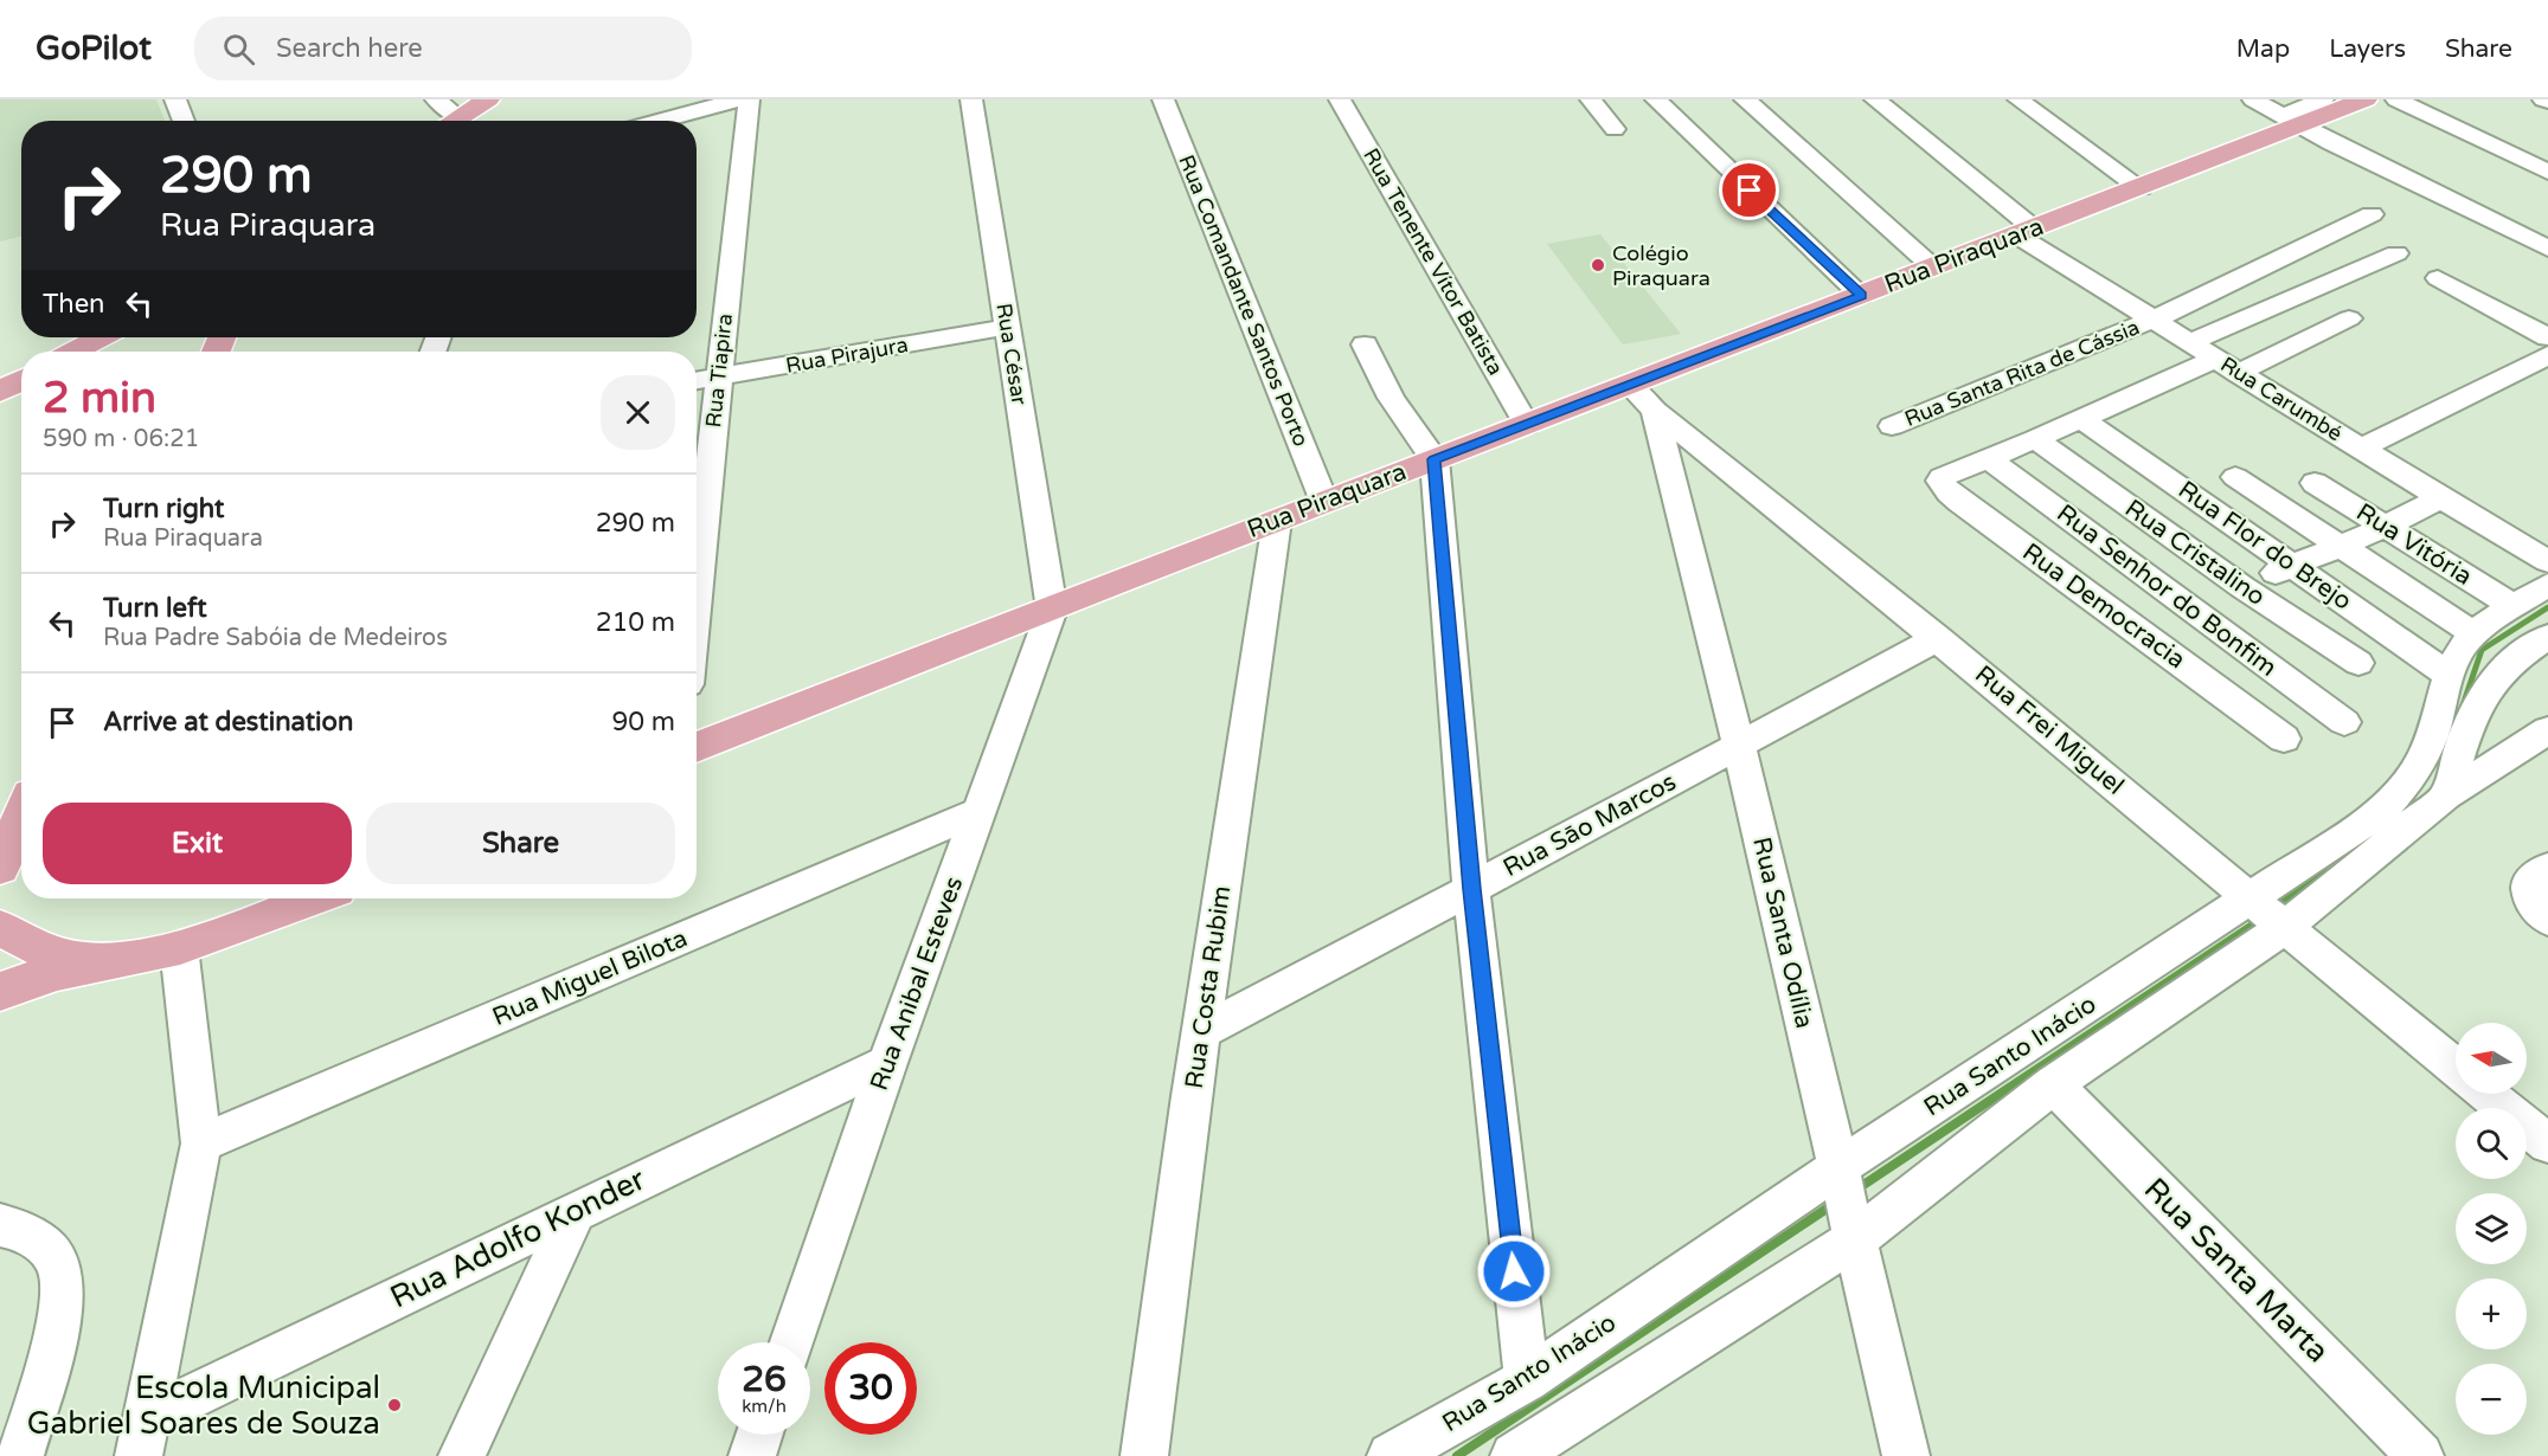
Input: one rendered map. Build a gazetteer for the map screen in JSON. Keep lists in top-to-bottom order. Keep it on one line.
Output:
{"streets":{"main road":["Rua Piraquara"],"street":["Rua Tenente Vítor Batista","Rua Comandante Santos Porto","Rua César","Rua Pirajura","Rua Tiapira","Rua Santa Rita de Cássia","Rua Carumbé","Rua Vitória","Rua Flor do Brejo","Rua Cristalino","Rua Senhor do Bonfim","Rua Democracia","Rua Frei Miguel","Rua Sāo Marcos","Rua Santa Odília","Rua Miguel Bilota","Rua Anibal Esteves","Rua Costa Rubim","Rua Santo Inácio","Rua Adolfo Konder","Rua Santa Marta"]},"crossings":[["Rua Piraquara","Rua Tenente Vítor Batista"],["Rua Piraquara","Rua Comandante Santos Porto"],["Rua Piraquara","Rua César"],["Rua Piraquara","Rua Carumbé"],["Rua Piraquara","Rua Frei Miguel"],["Rua Piraquara","Rua Anibal Esteves"],["Rua Piraquara","Rua Costa Rubim"],["Rua César","Rua Pirajura"],["Rua César","Rua Anibal Esteves"],["Rua Pirajura","Rua Tiapira"],["Rua Santa Rita de Cássia","Rua Carumbé"],["Rua Vitória","Rua Santo Inácio"],["Rua Flor do Brejo","Rua Santo Inácio"],["Rua Senhor do Bonfim","Rua Democracia"],["Rua Frei Miguel","Rua Sāo Marcos"],["Rua Frei Miguel","Rua Santa Odília"],["Rua Frei Miguel","Rua Santo Inácio"],["Rua Sāo Marcos","Rua Santa Odília"],["Rua Sāo Marcos","Rua Costa Rubim"],["Rua Santa Odília","Rua Santo Inácio"],["Rua Miguel Bilota","Rua Anibal Esteves"],["Rua Anibal Esteves","Rua Adolfo Konder"],["Rua Santo Inácio","Rua Santa Marta"]],"places":["Colégio Piraquara","Escola Municipal Gabriel Soares de Souza"],"north":"left","page":{"header":"GoPilot","search":"Search here","nav":["Map","Layers","Share"],"turn":["290 m","Rua Piraquara"],"then":"Then","heading":["2 min","590 m · 06:21"],"list":[{"name":"Turn right","note":"Rua Piraquara","value":"290 m"},{"name":"Turn left","note":"Rua Padre Sabóia de Medeiros","value":"210 m"},{"name":"Arrive at destination","value":"90 m"}],"buttons":["Exit","Share"],"map_buttons":["+","−"],"speed":"26 km/h","limit":"30"}}
